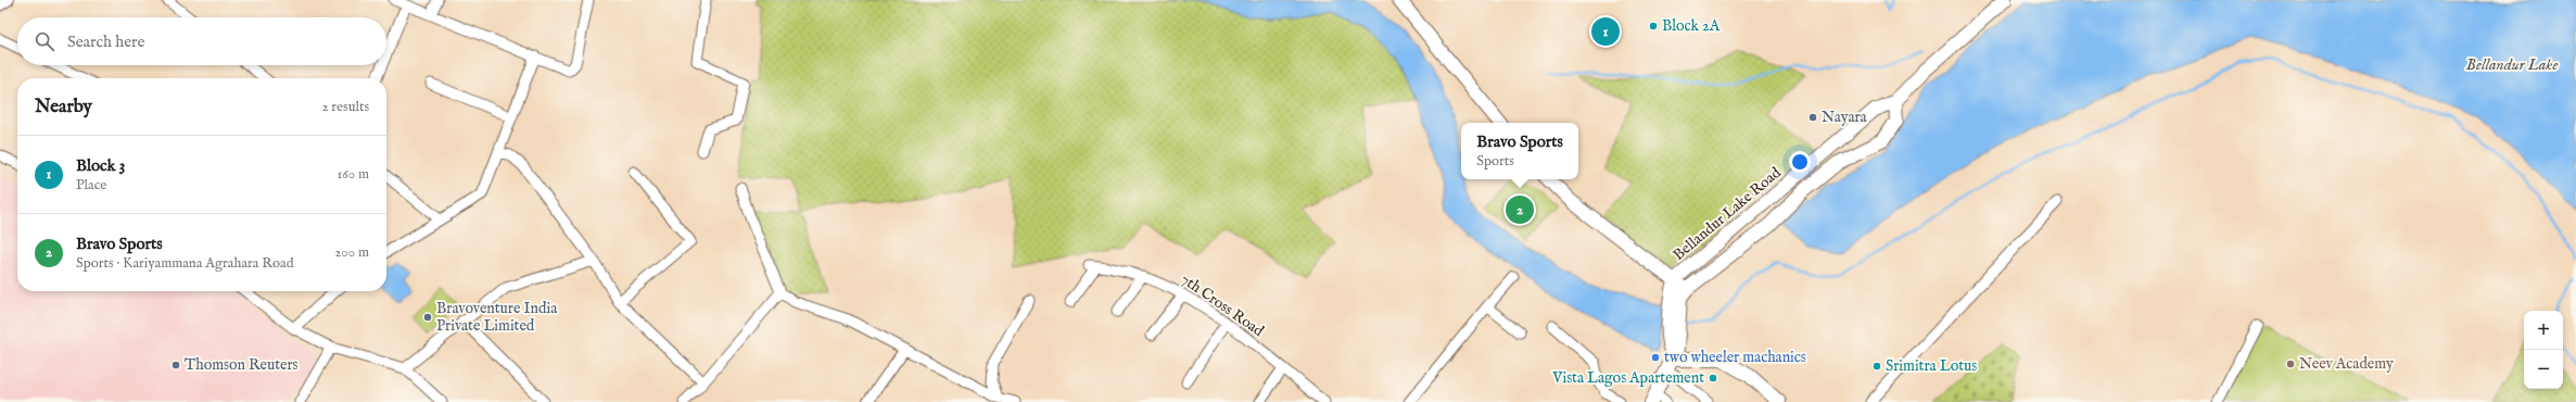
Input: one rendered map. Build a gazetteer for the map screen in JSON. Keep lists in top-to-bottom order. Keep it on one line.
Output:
{"streets":{"street":["Bellandur Lake Road","7th Cross Road"]},"water":["Bellandur Lake"],"places":["Block 2A","Nayara","Bravoventure India Private Limited","two wheeler machanics","Neev Academy","Thomson Reuters","Srimitra Lotus","Vista Lagos Apartement"],"page":{"pins":["1","2"],"search":"Search here","heading":["Nearby","2 results"],"popup":["Bravo Sports","Sports"],"list":[{"mark":"1","name":"Block 3","note":"Place","value":"160 m"},{"mark":"2","name":"Bravo Sports","note":"Sports · Kariyammana Agrahara Road","value":"200 m"}],"map_buttons":["+","−"]}}
